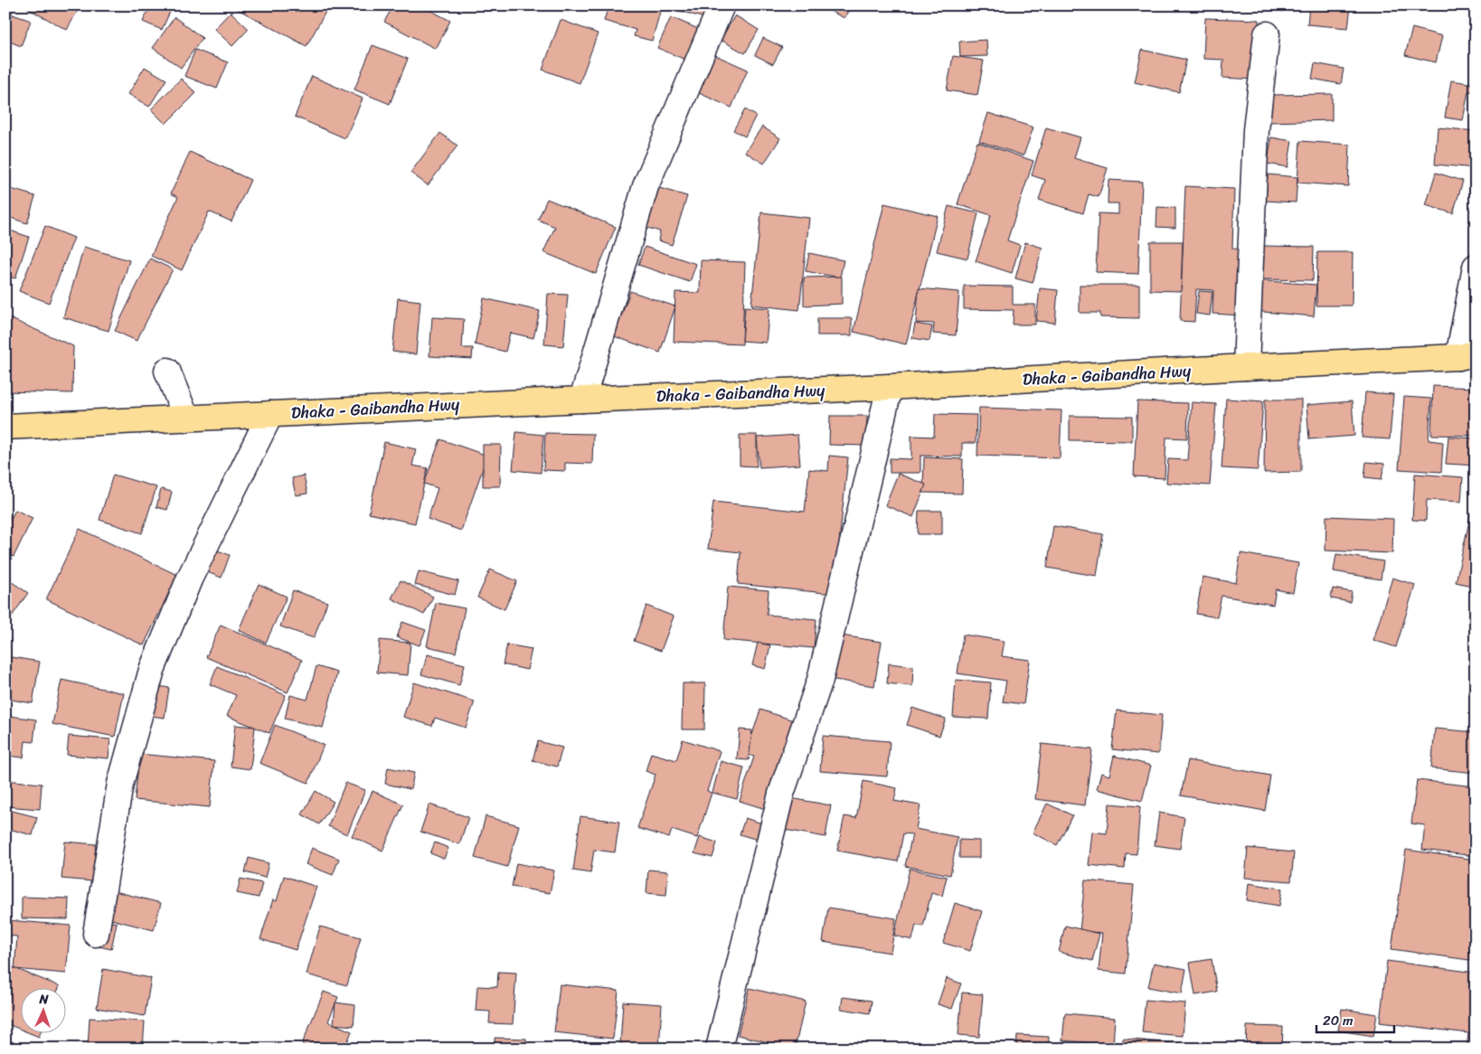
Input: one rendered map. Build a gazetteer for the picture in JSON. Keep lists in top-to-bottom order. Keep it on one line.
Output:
{"streets":{"main road":["Dhaka - Gaibandha Hwy"]},"scale_bar":"20 m","north":"top"}
